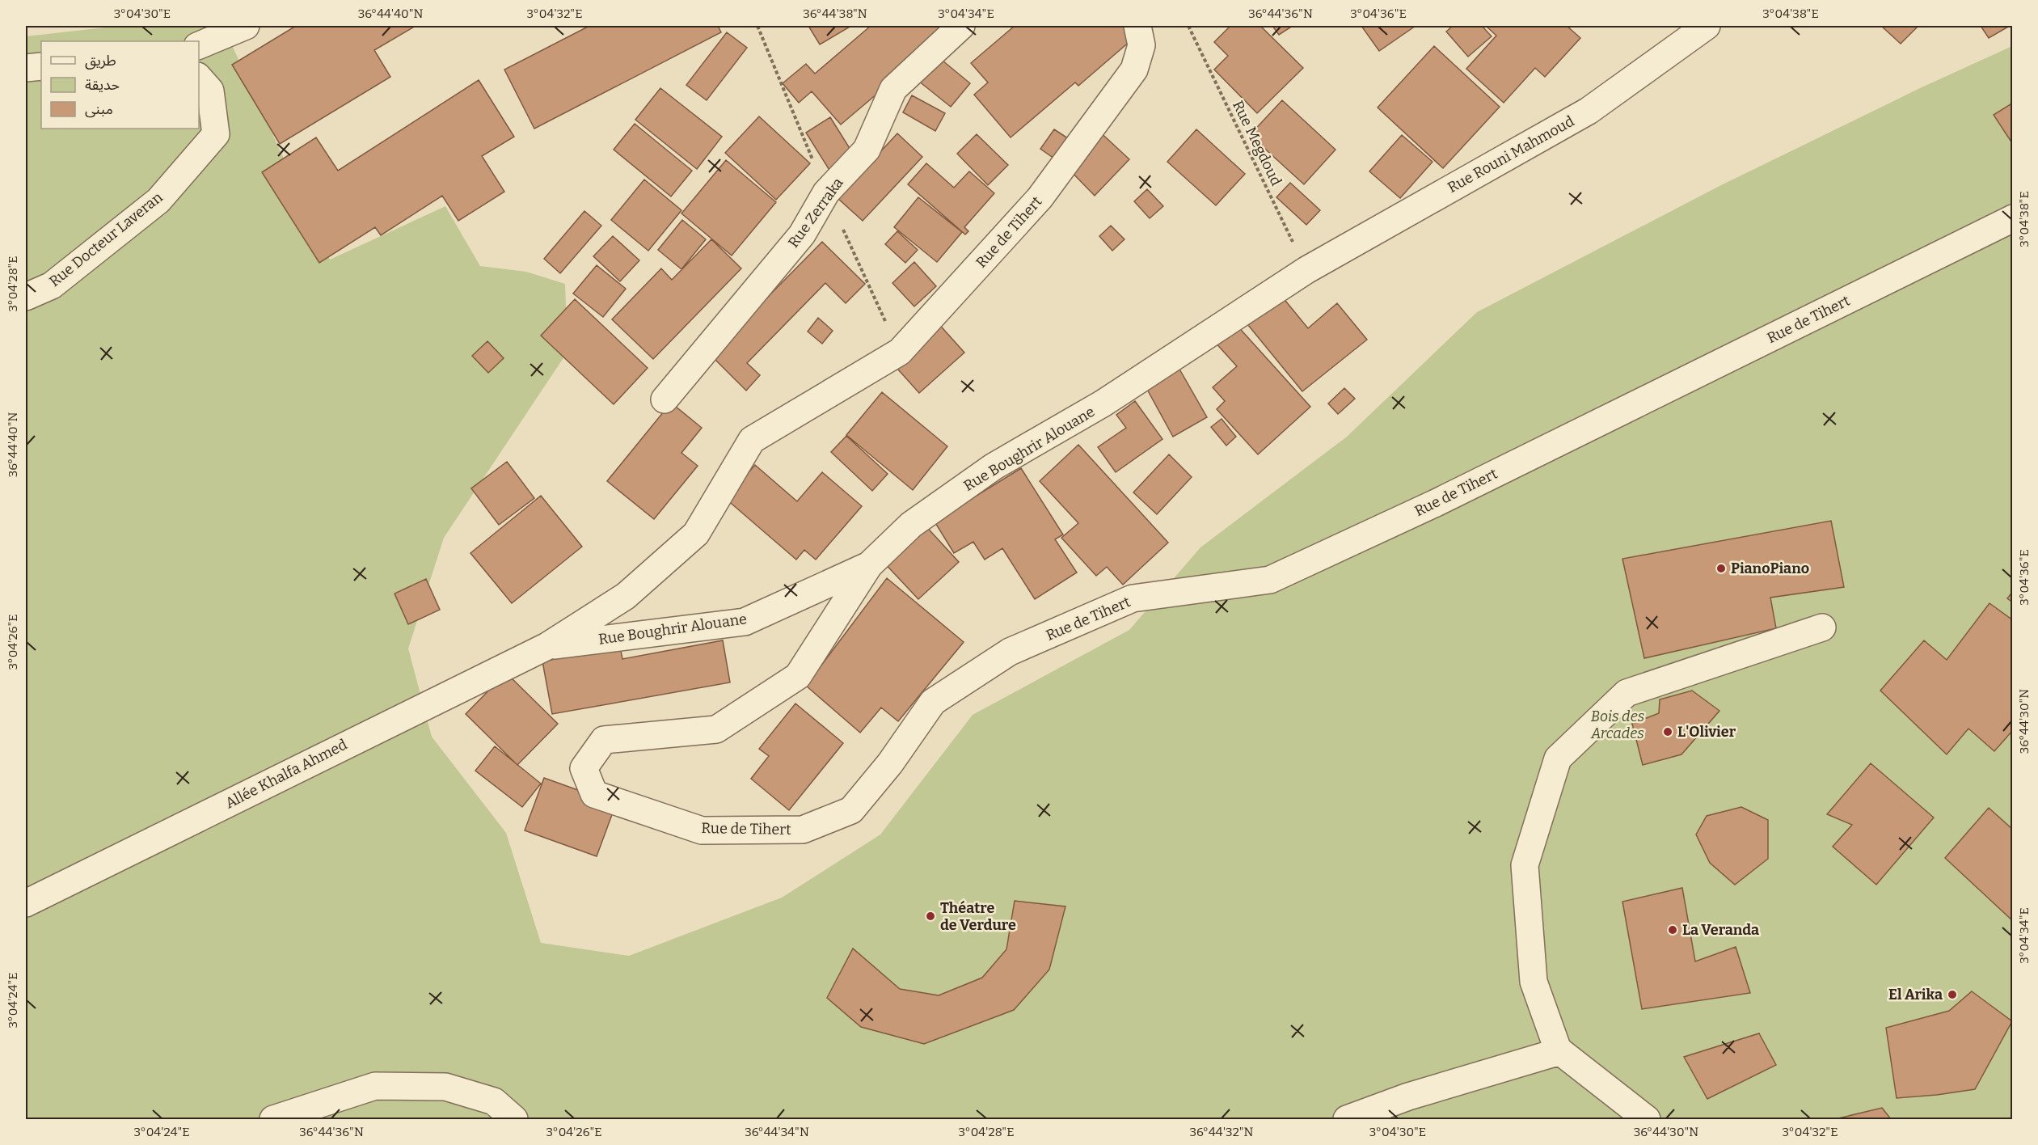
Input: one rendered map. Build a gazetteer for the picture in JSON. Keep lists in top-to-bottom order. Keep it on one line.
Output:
{"streets":{"street":["Rue Rouni Mahmoud","Rue Zerraka","Rue de Tihert","Rue Docteur Laveran","Rue Boughrir Alouane","Allée Khalfa Ahmed"],"path":["Rue Megdoud"]},"crossings":[["Rue Megdoud","Rue Rouni Mahmoud"],["Rue Megdoud","Rue Boughrir Alouane"],["Rue Rouni Mahmoud","Rue Boughrir Alouane"],["Rue de Tihert","Rue Boughrir Alouane"],["Rue de Tihert","Allée Khalfa Ahmed"],["Rue Boughrir Alouane","Allée Khalfa Ahmed"]],"parks":["Bois des Arcades"],"places":["PianoPiano","L'Olivier","Théatre de Verdure","La Veranda","El Arika"],"legend":["طريق","حديقة","مبنى"],"coordinates":["3°04'30\"E","36°44'40\"N","3°04'32\"E","36°44'38\"N","3°04'34\"E","36°44'36\"N","3°04'36\"E","3°04'38\"E","3°04'28\"E","3°04'26\"E","36°44'30\"N","3°04'24\"E","36°44'34\"N","36°44'32\"N"]}
